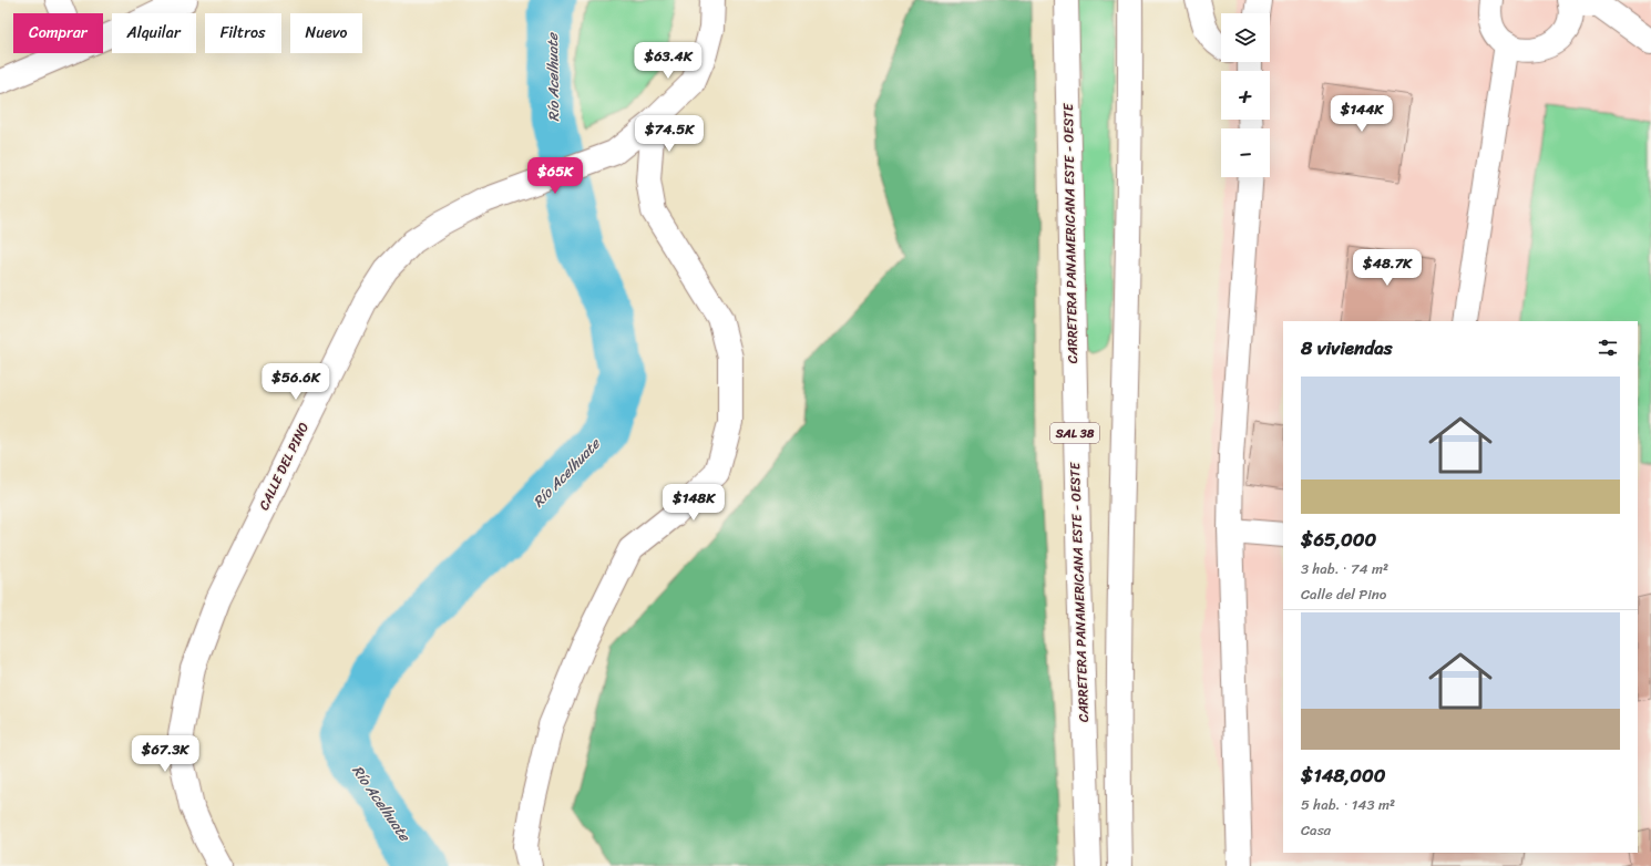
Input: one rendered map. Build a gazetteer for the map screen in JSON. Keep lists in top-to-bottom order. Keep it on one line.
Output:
{"streets":{"main road":["CARRETERA PANAMERICANA ESTE - OESTE","SAL 38","CALLE DEL PINO"]},"water":["Río Acelhuate"],"page":{"map_buttons":["+","−"],"chip":["Comprar","Alquilar","Filtros","Nuevo"],"price":["$63.4K","$144K","$74.5K","$65K","$48.7K","$56.6K","$148K","$67.3K"],"heading":"8 viviendas","list":[{"name":"$65,000","note":"3 hab. · 74 m² · Calle del Pino"},{"name":"$148,000","note":"5 hab. · 143 m² · Casa"}]}}
